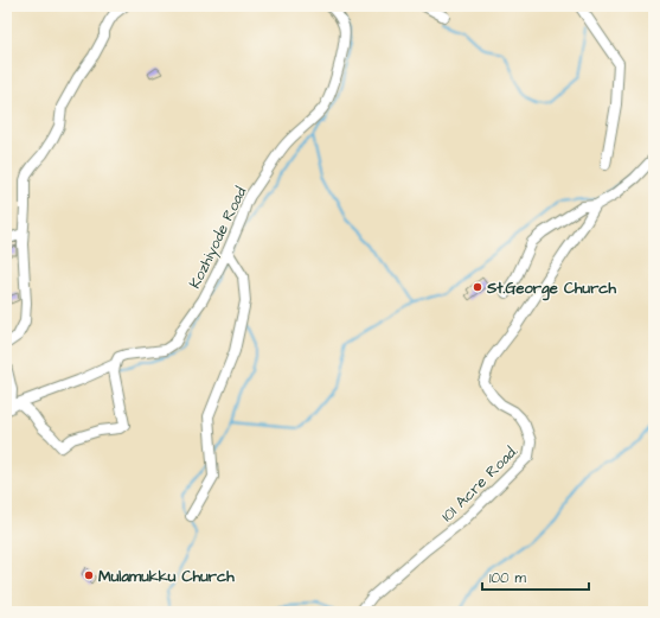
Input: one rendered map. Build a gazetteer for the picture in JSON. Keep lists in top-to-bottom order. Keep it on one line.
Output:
{"streets":{"street":["Kozhiyode Road","101 Acre Road."]},"places":["St.George Church","Mulamukku Church"],"scale_bar":"100 m"}
